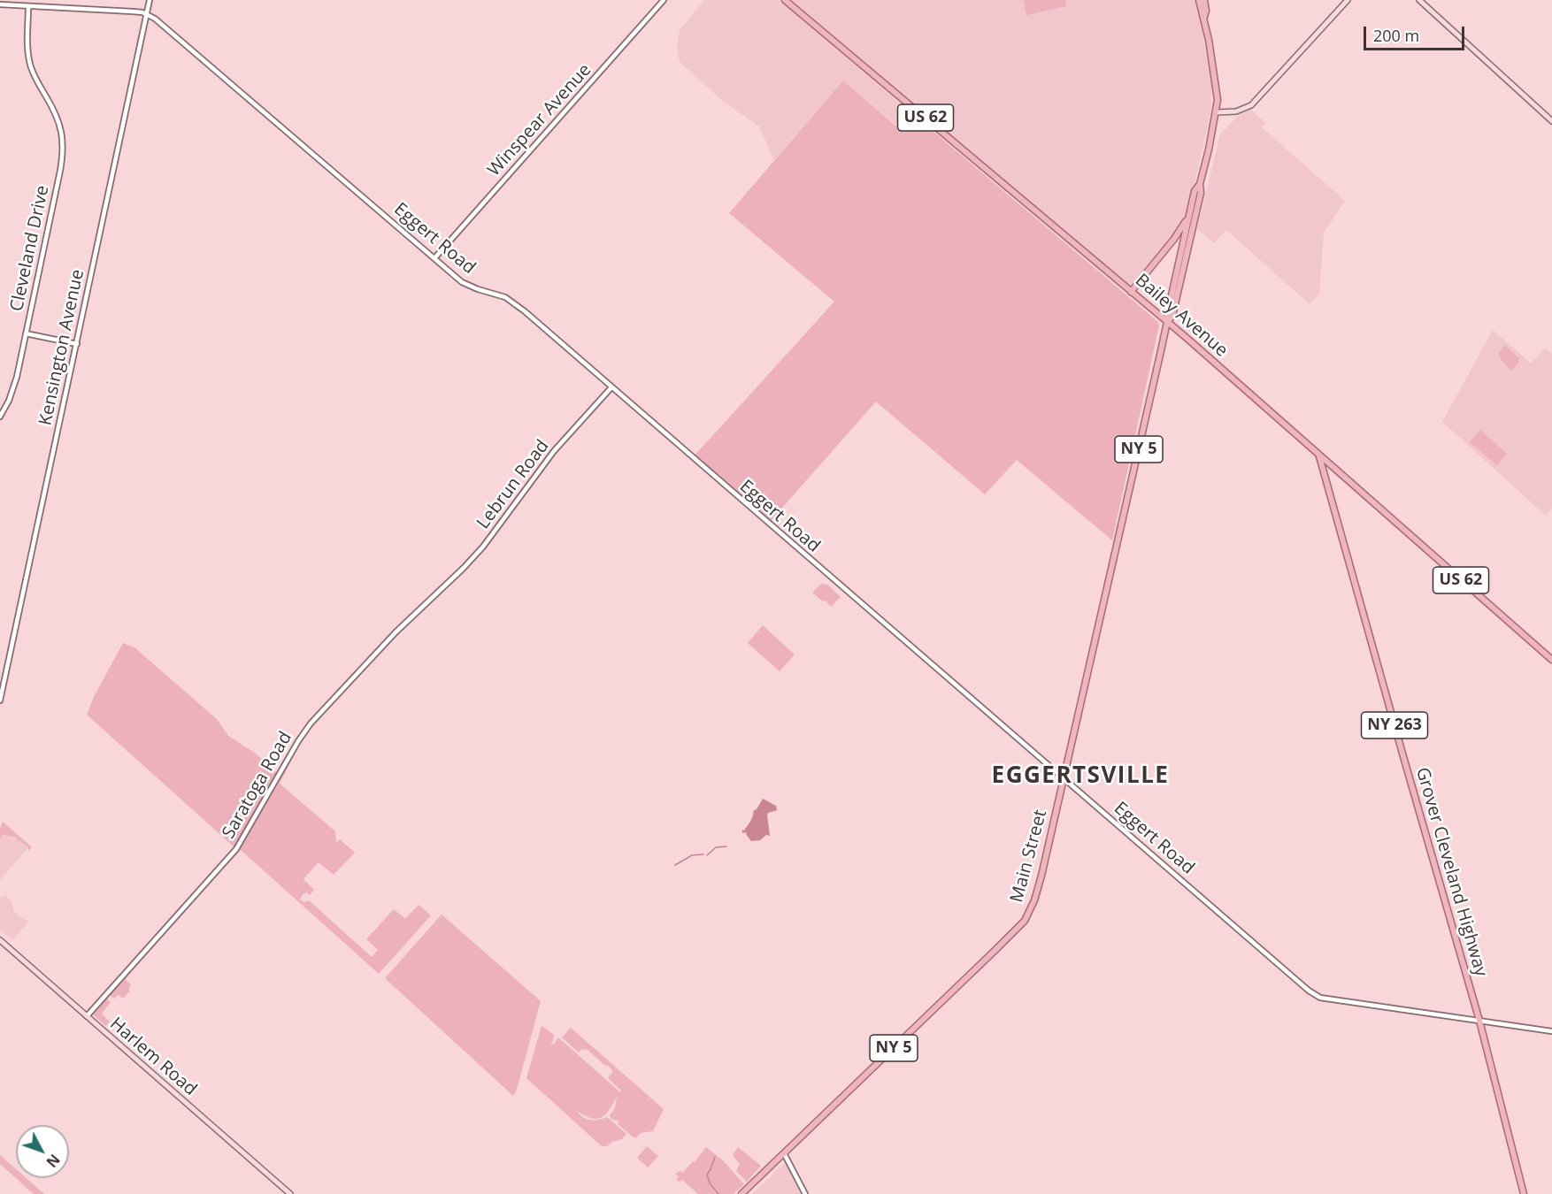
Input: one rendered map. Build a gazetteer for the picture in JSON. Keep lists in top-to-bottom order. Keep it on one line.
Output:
{"streets":{"main road":["US 62","Bailey Avenue","NY 5","NY 263","Main Street","Grover Cleveland Highway","Harlem Road"],"street":["Winspear Avenue","Eggert Road","Cleveland Drive","Kensington Avenue","Lebrun Road","Saratoga Road"]},"crossings":[["Winspear Avenue","Eggert Road"],["Eggert Road","Cleveland Drive"],["Eggert Road","Kensington Avenue"],["Eggert Road","Lebrun Road"],["Eggert Road","NY 263"],["Eggert Road","Main Street"],["Eggert Road","Grover Cleveland Highway"],["Bailey Avenue","Main Street"],["Bailey Avenue","Grover Cleveland Highway"],["Lebrun Road","Saratoga Road"],["NY 263","Grover Cleveland Highway"],["Saratoga Road","Harlem Road"]],"districts":["EGGERTSVILLE"],"scale_bar":"200 m","north":"bottom right"}
